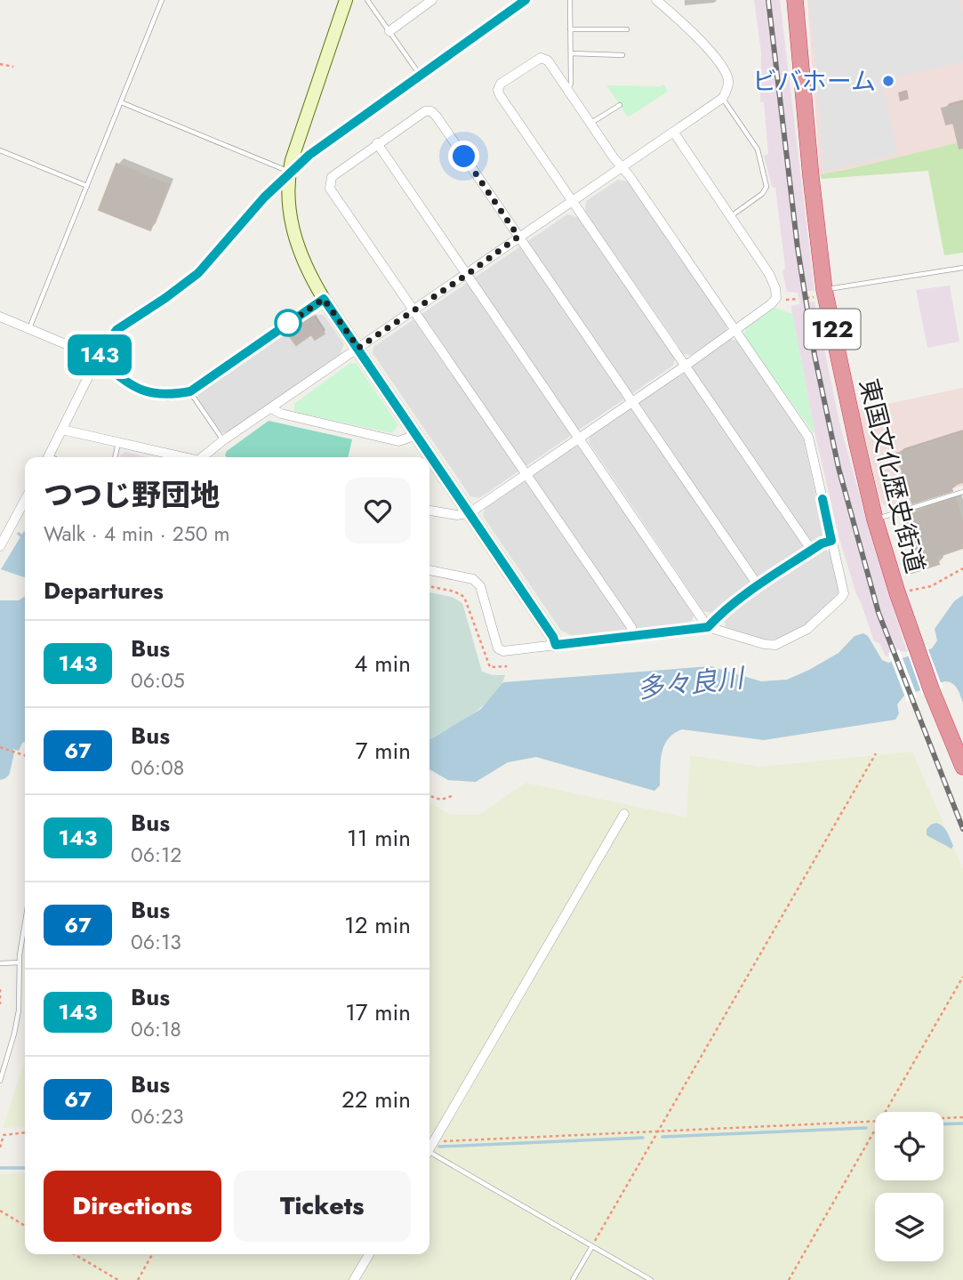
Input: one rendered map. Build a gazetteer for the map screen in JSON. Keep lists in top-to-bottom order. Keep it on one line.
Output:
{"streets":{"highway":["122","東国文化歴史街道"]},"water":["多々良川"],"places":["ビバホーム"],"lines":["bus line 143"],"page":{"on_map":"143","heading":[["つつじ野団地","Walk · 4 min · 250 m"],"Departures"],"list":[{"mark":"143","name":"Bus","note":"06:05","value":"4 min"},{"mark":"67","name":"Bus","note":"06:08","value":"7 min"},{"mark":"143","name":"Bus","note":"06:12","value":"11 min"},{"mark":"67","name":"Bus","note":"06:13","value":"12 min"},{"mark":"143","name":"Bus","note":"06:18","value":"17 min"},{"mark":"67","name":"Bus","note":"06:23","value":"22 min"}],"buttons":["Directions","Tickets"]}}
